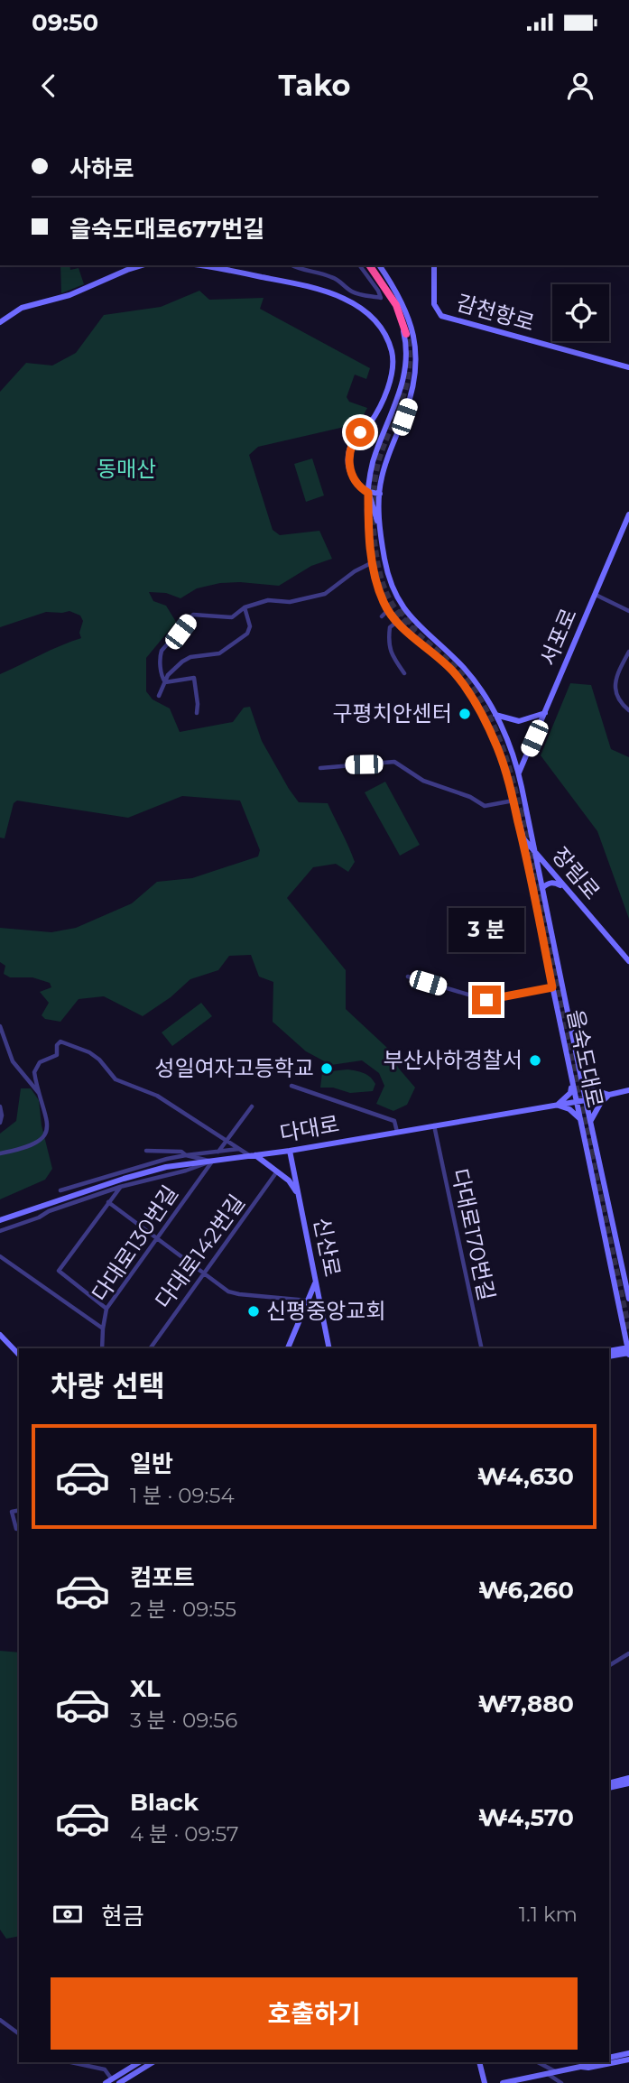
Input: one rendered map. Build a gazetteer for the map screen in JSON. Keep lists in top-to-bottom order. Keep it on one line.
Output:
{"streets":{"main road":["감천항로","서포로","장림로","을숙도대로","다대로","신산로"],"street":["다대로170번길","다대로130번길","다대로142번길"]},"crossings":[["서포로","을숙도대로"],["장림로","을숙도대로"],["을숙도대로","다대로"],["다대로","다대로170번길"],["다대로","다대로130번길"],["다대로","신산로"]],"parks":["동매산"],"places":["구평치안센터","부산사하경찰서","성일여자고등학교","신평중앙교회"],"page":{"status":"09:50","header":"Tako","banner":["사하로","을숙도대로677번길"],"bubble":"3 분","heading":"차량 선택","list":[{"name":"일반","note":"1 분 · 09:54","value":"₩4,630"},{"name":"컴포트","note":"2 분 · 09:55","value":"₩6,260"},{"name":"XL","note":"3 분 · 09:56","value":"₩7,880"},{"name":"Black","note":"4 분 · 09:57","value":"₩4,570"}],"pay":["현금","1.1 km"],"buttons":"호출하기"}}
